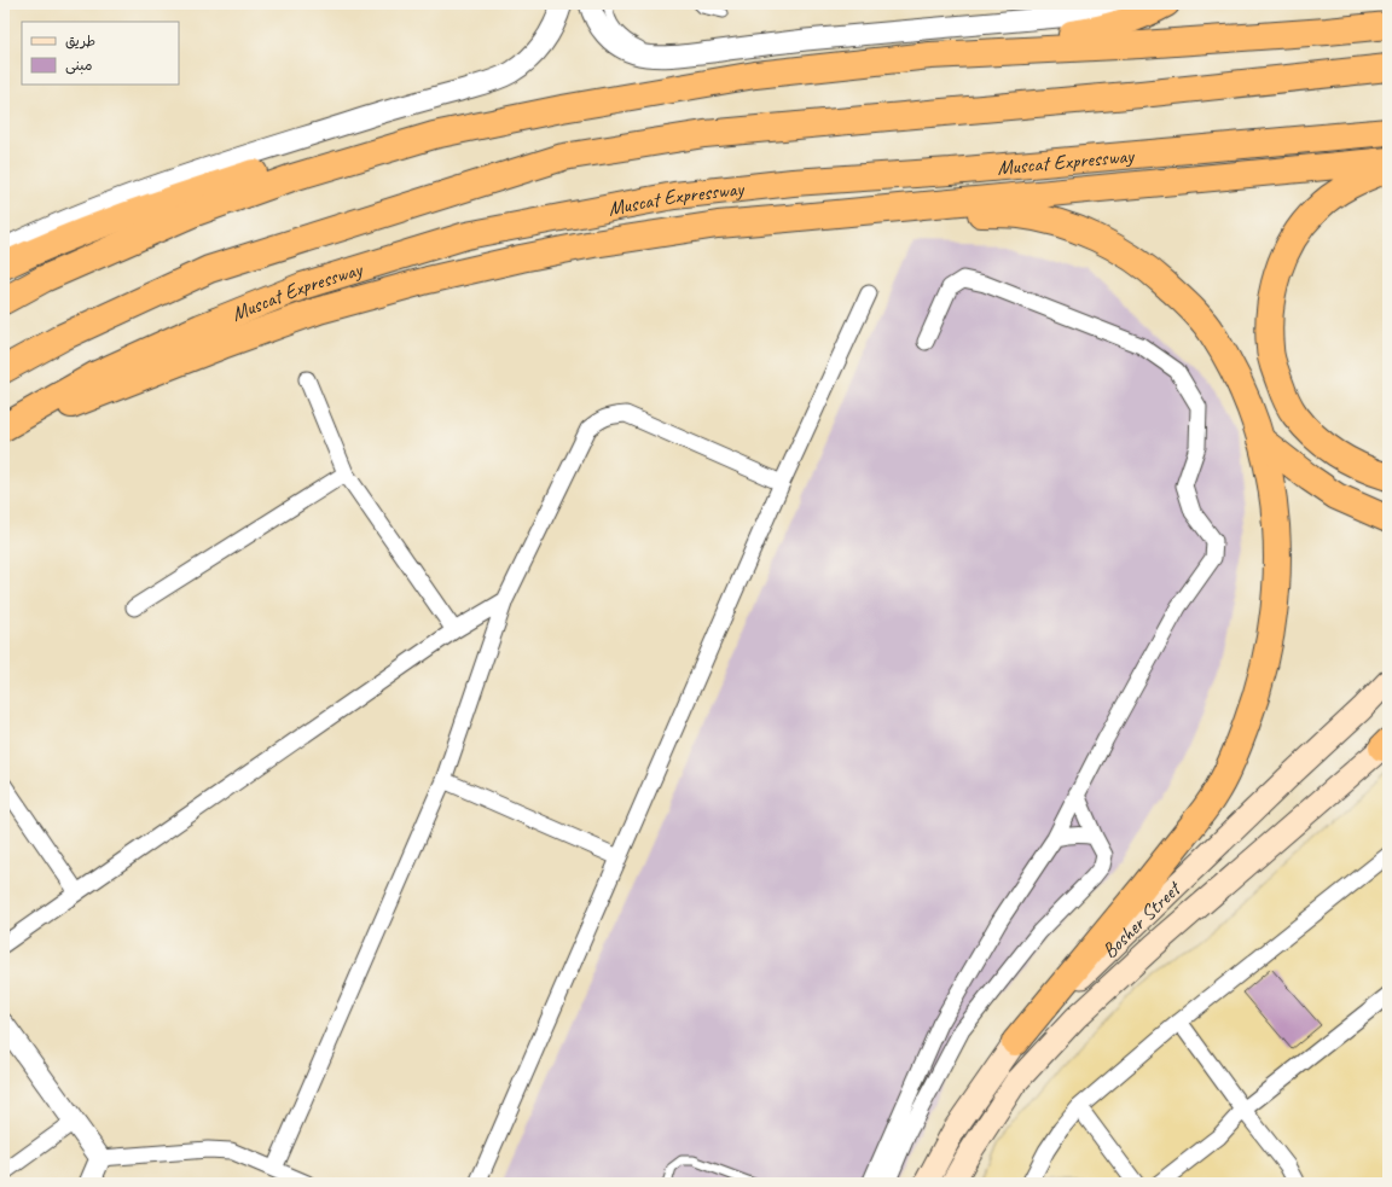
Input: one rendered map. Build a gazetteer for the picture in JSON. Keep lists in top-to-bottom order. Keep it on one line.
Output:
{"streets":{"highway":["Muscat Expressway"],"main road":["Bosher Street"]},"legend":["طريق","مبنى"]}
